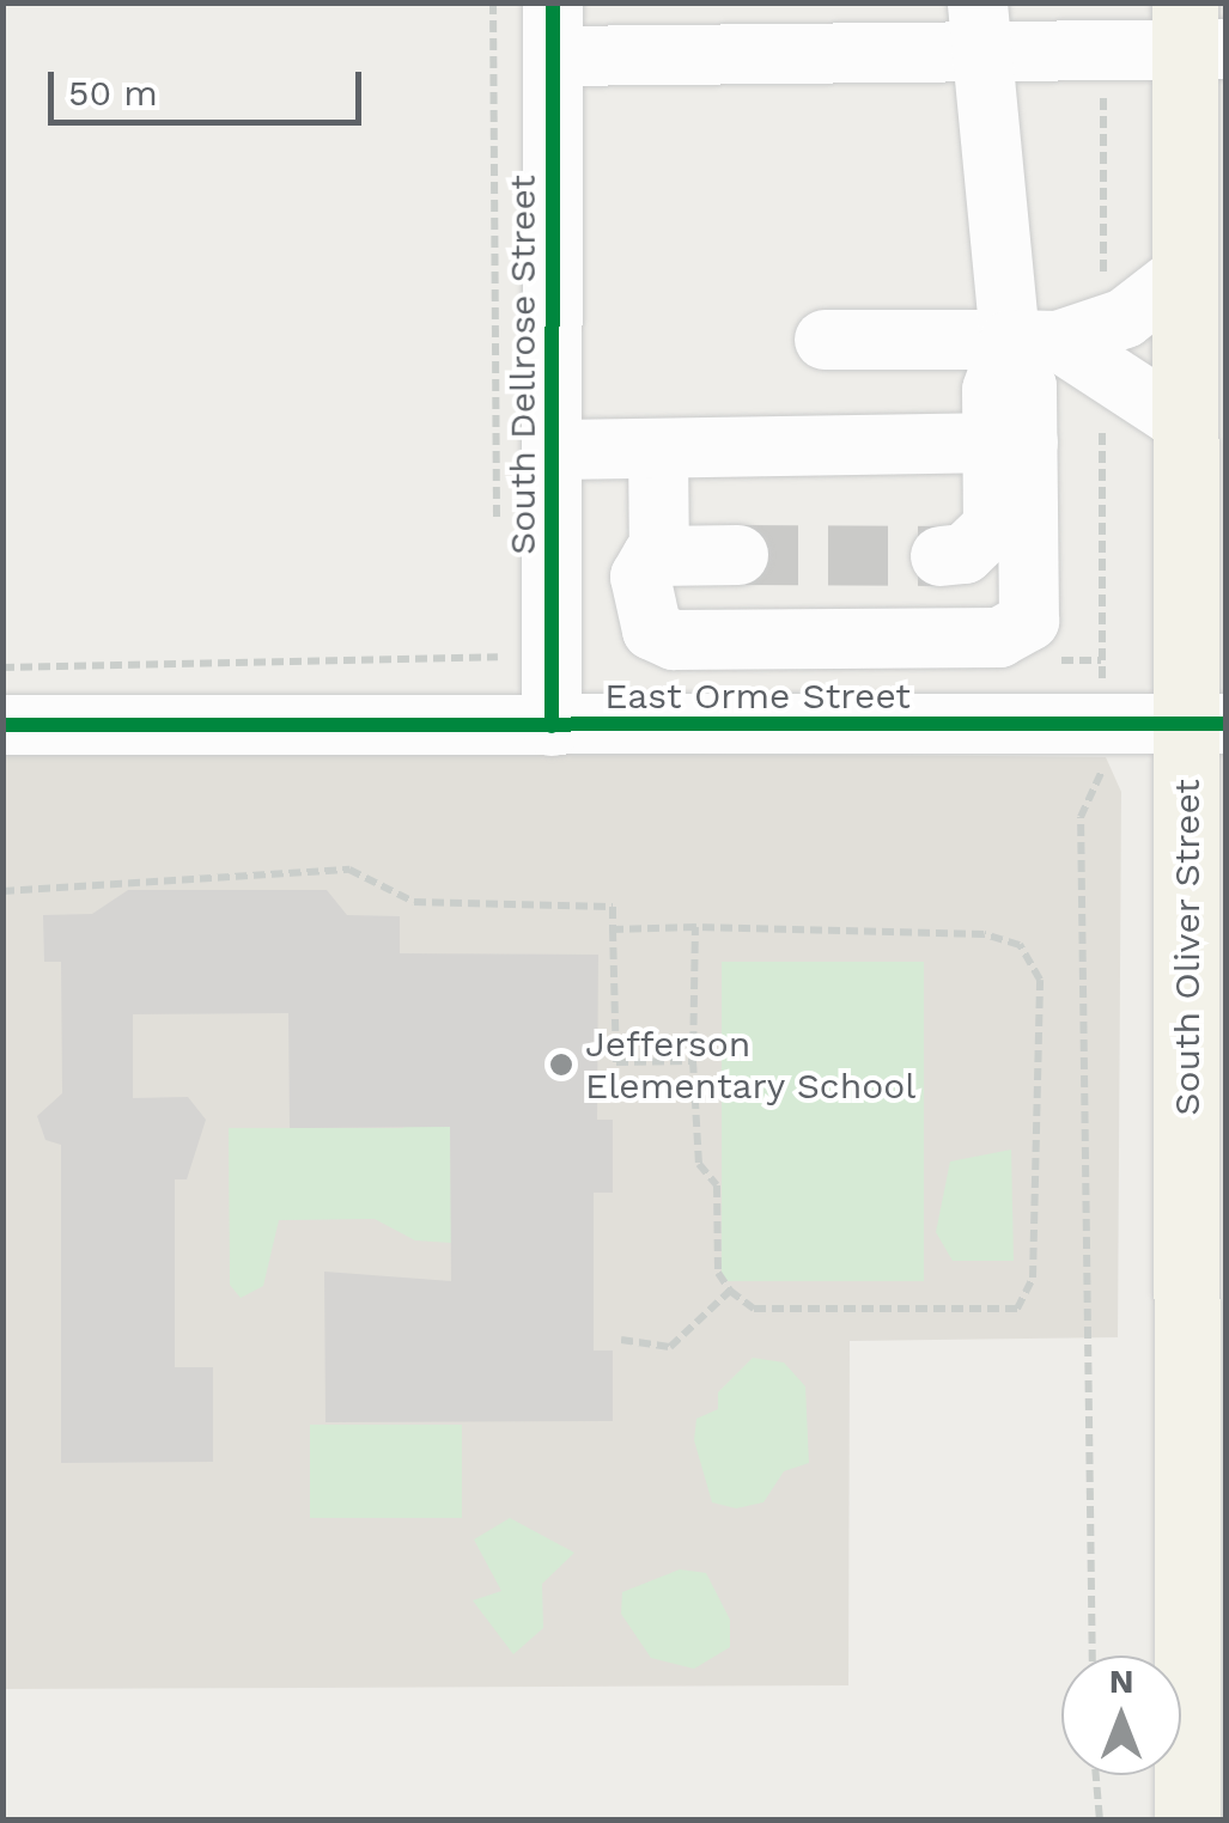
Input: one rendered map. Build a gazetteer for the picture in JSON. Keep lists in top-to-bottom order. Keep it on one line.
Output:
{"streets":{"main road":["South Oliver Street"],"street":["South Dellrose Street","East Orme Street"]},"crossings":[["South Dellrose Street","East Orme Street"],["East Orme Street","South Oliver Street"]],"places":["Jefferson Elementary School"],"scale_bar":"50 m","north":"top"}
